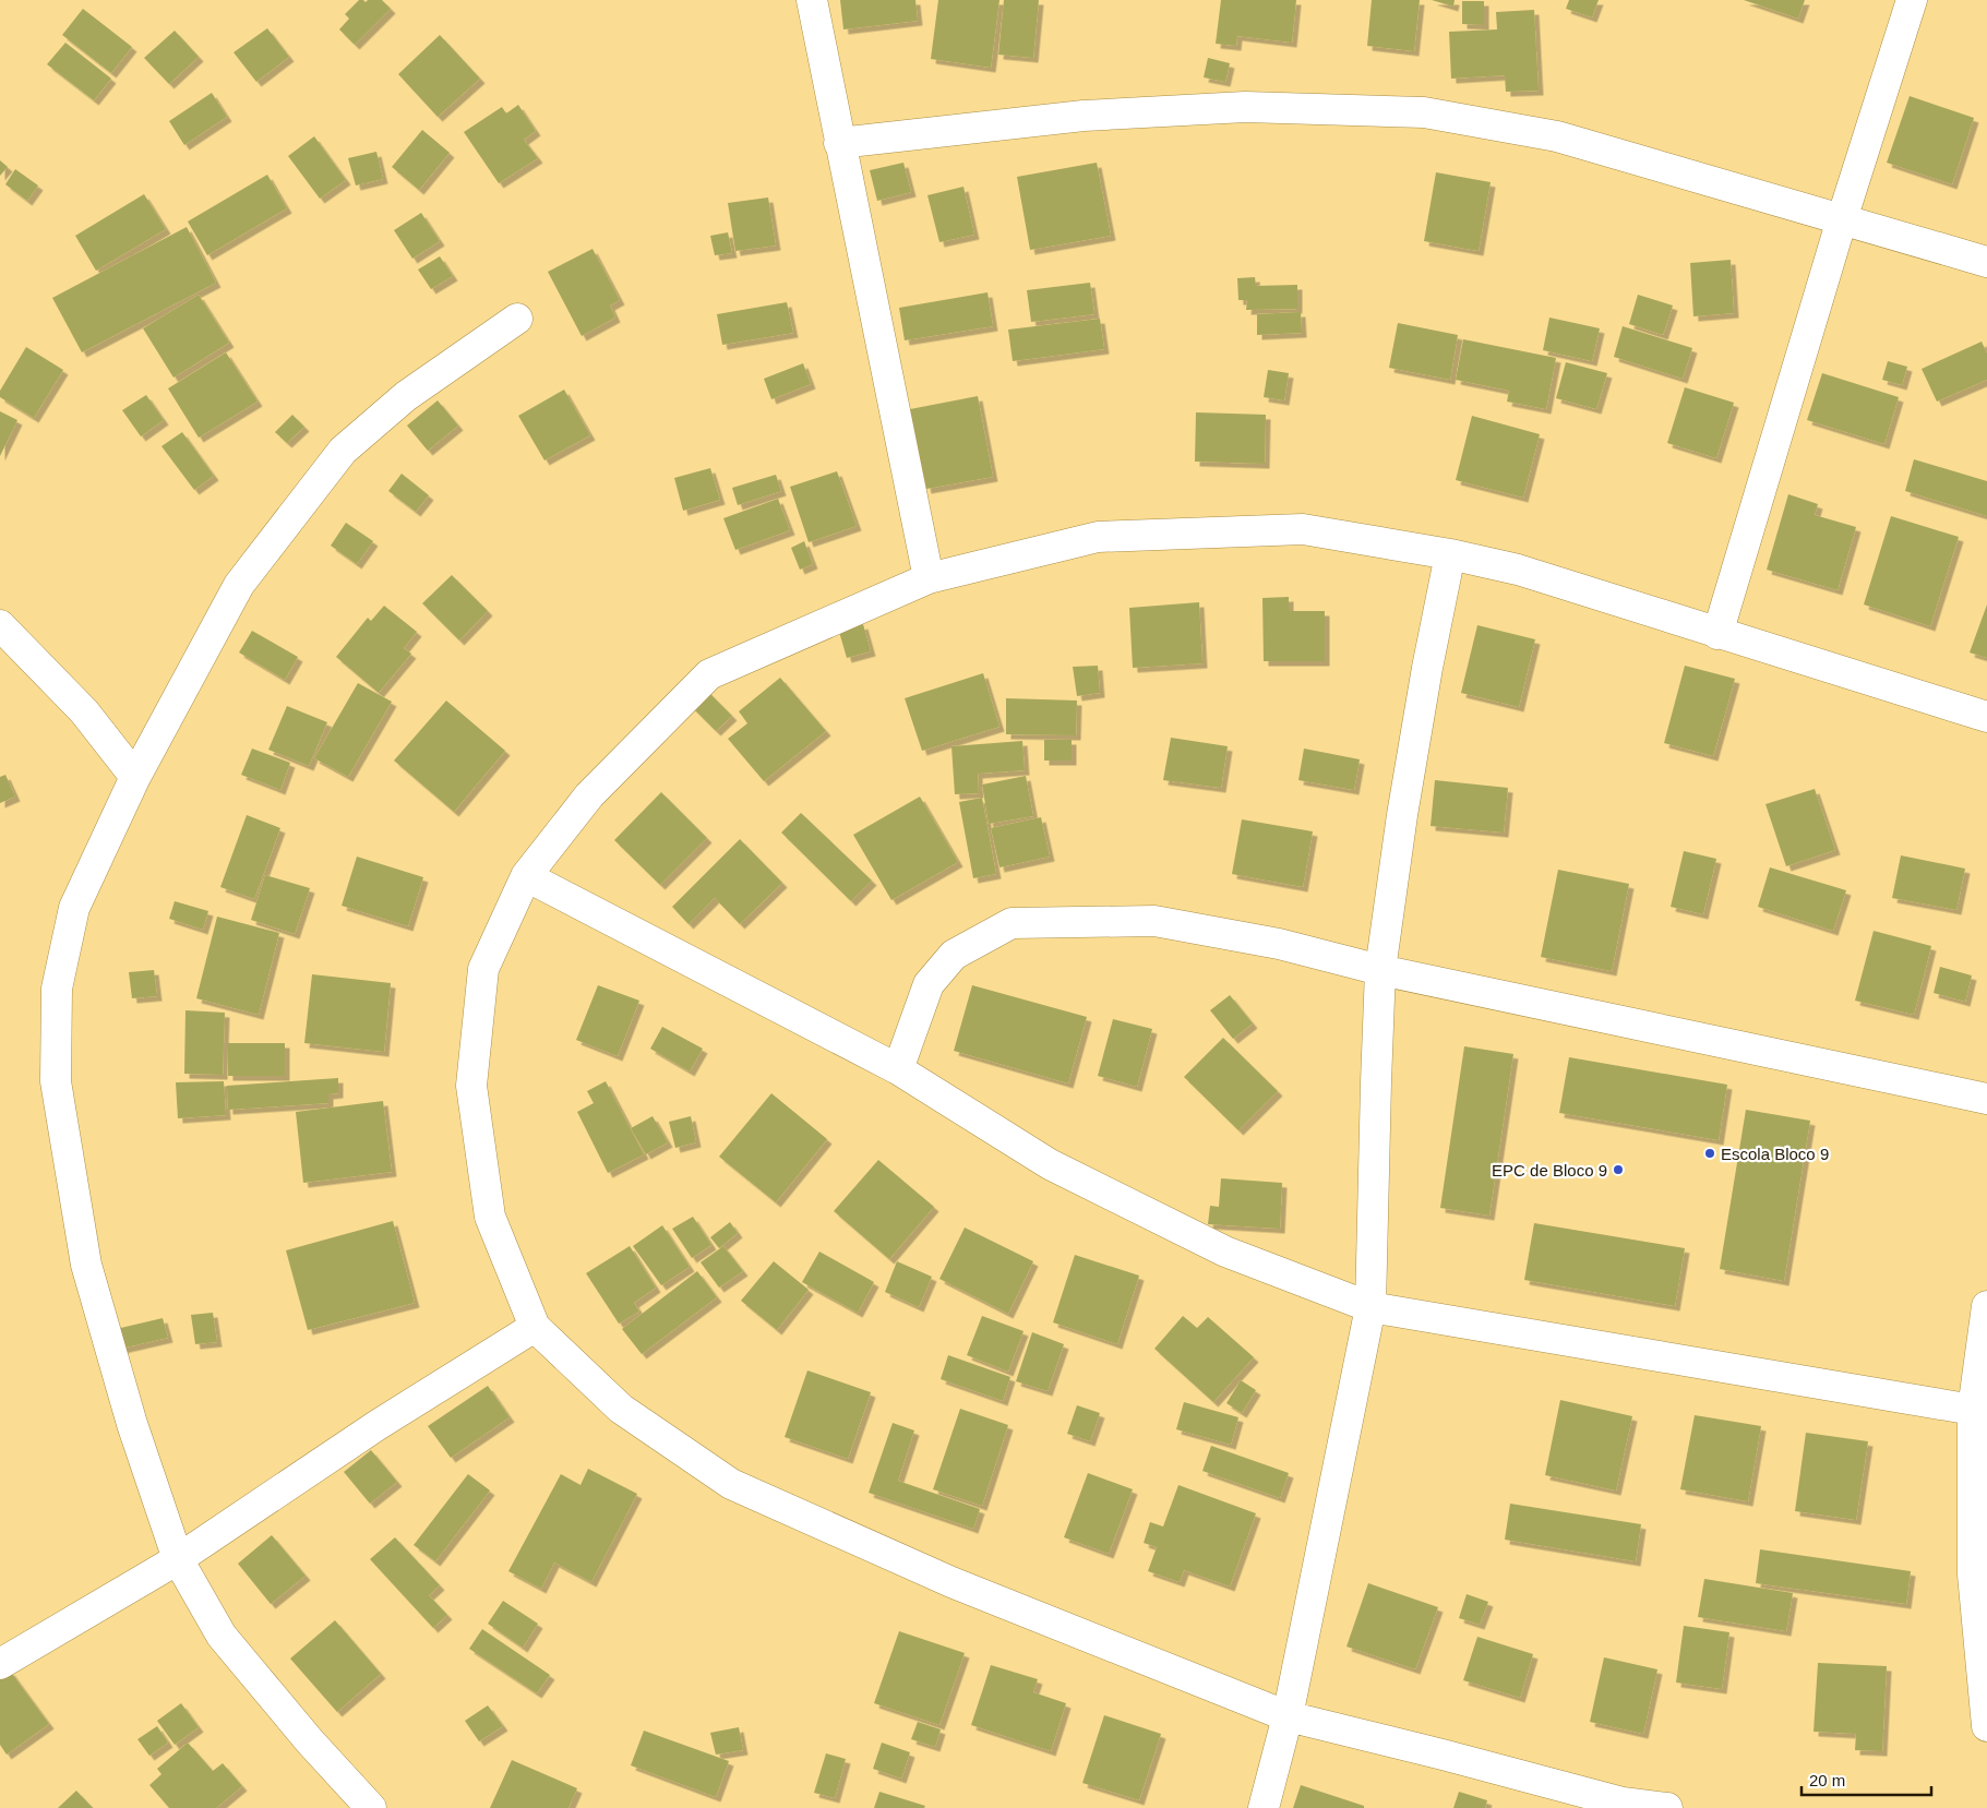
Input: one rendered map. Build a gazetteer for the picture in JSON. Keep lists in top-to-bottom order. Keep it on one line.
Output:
{"places":["Escola Bloco 9","EPC de Bloco 9"],"scale_bar":"20 m"}
